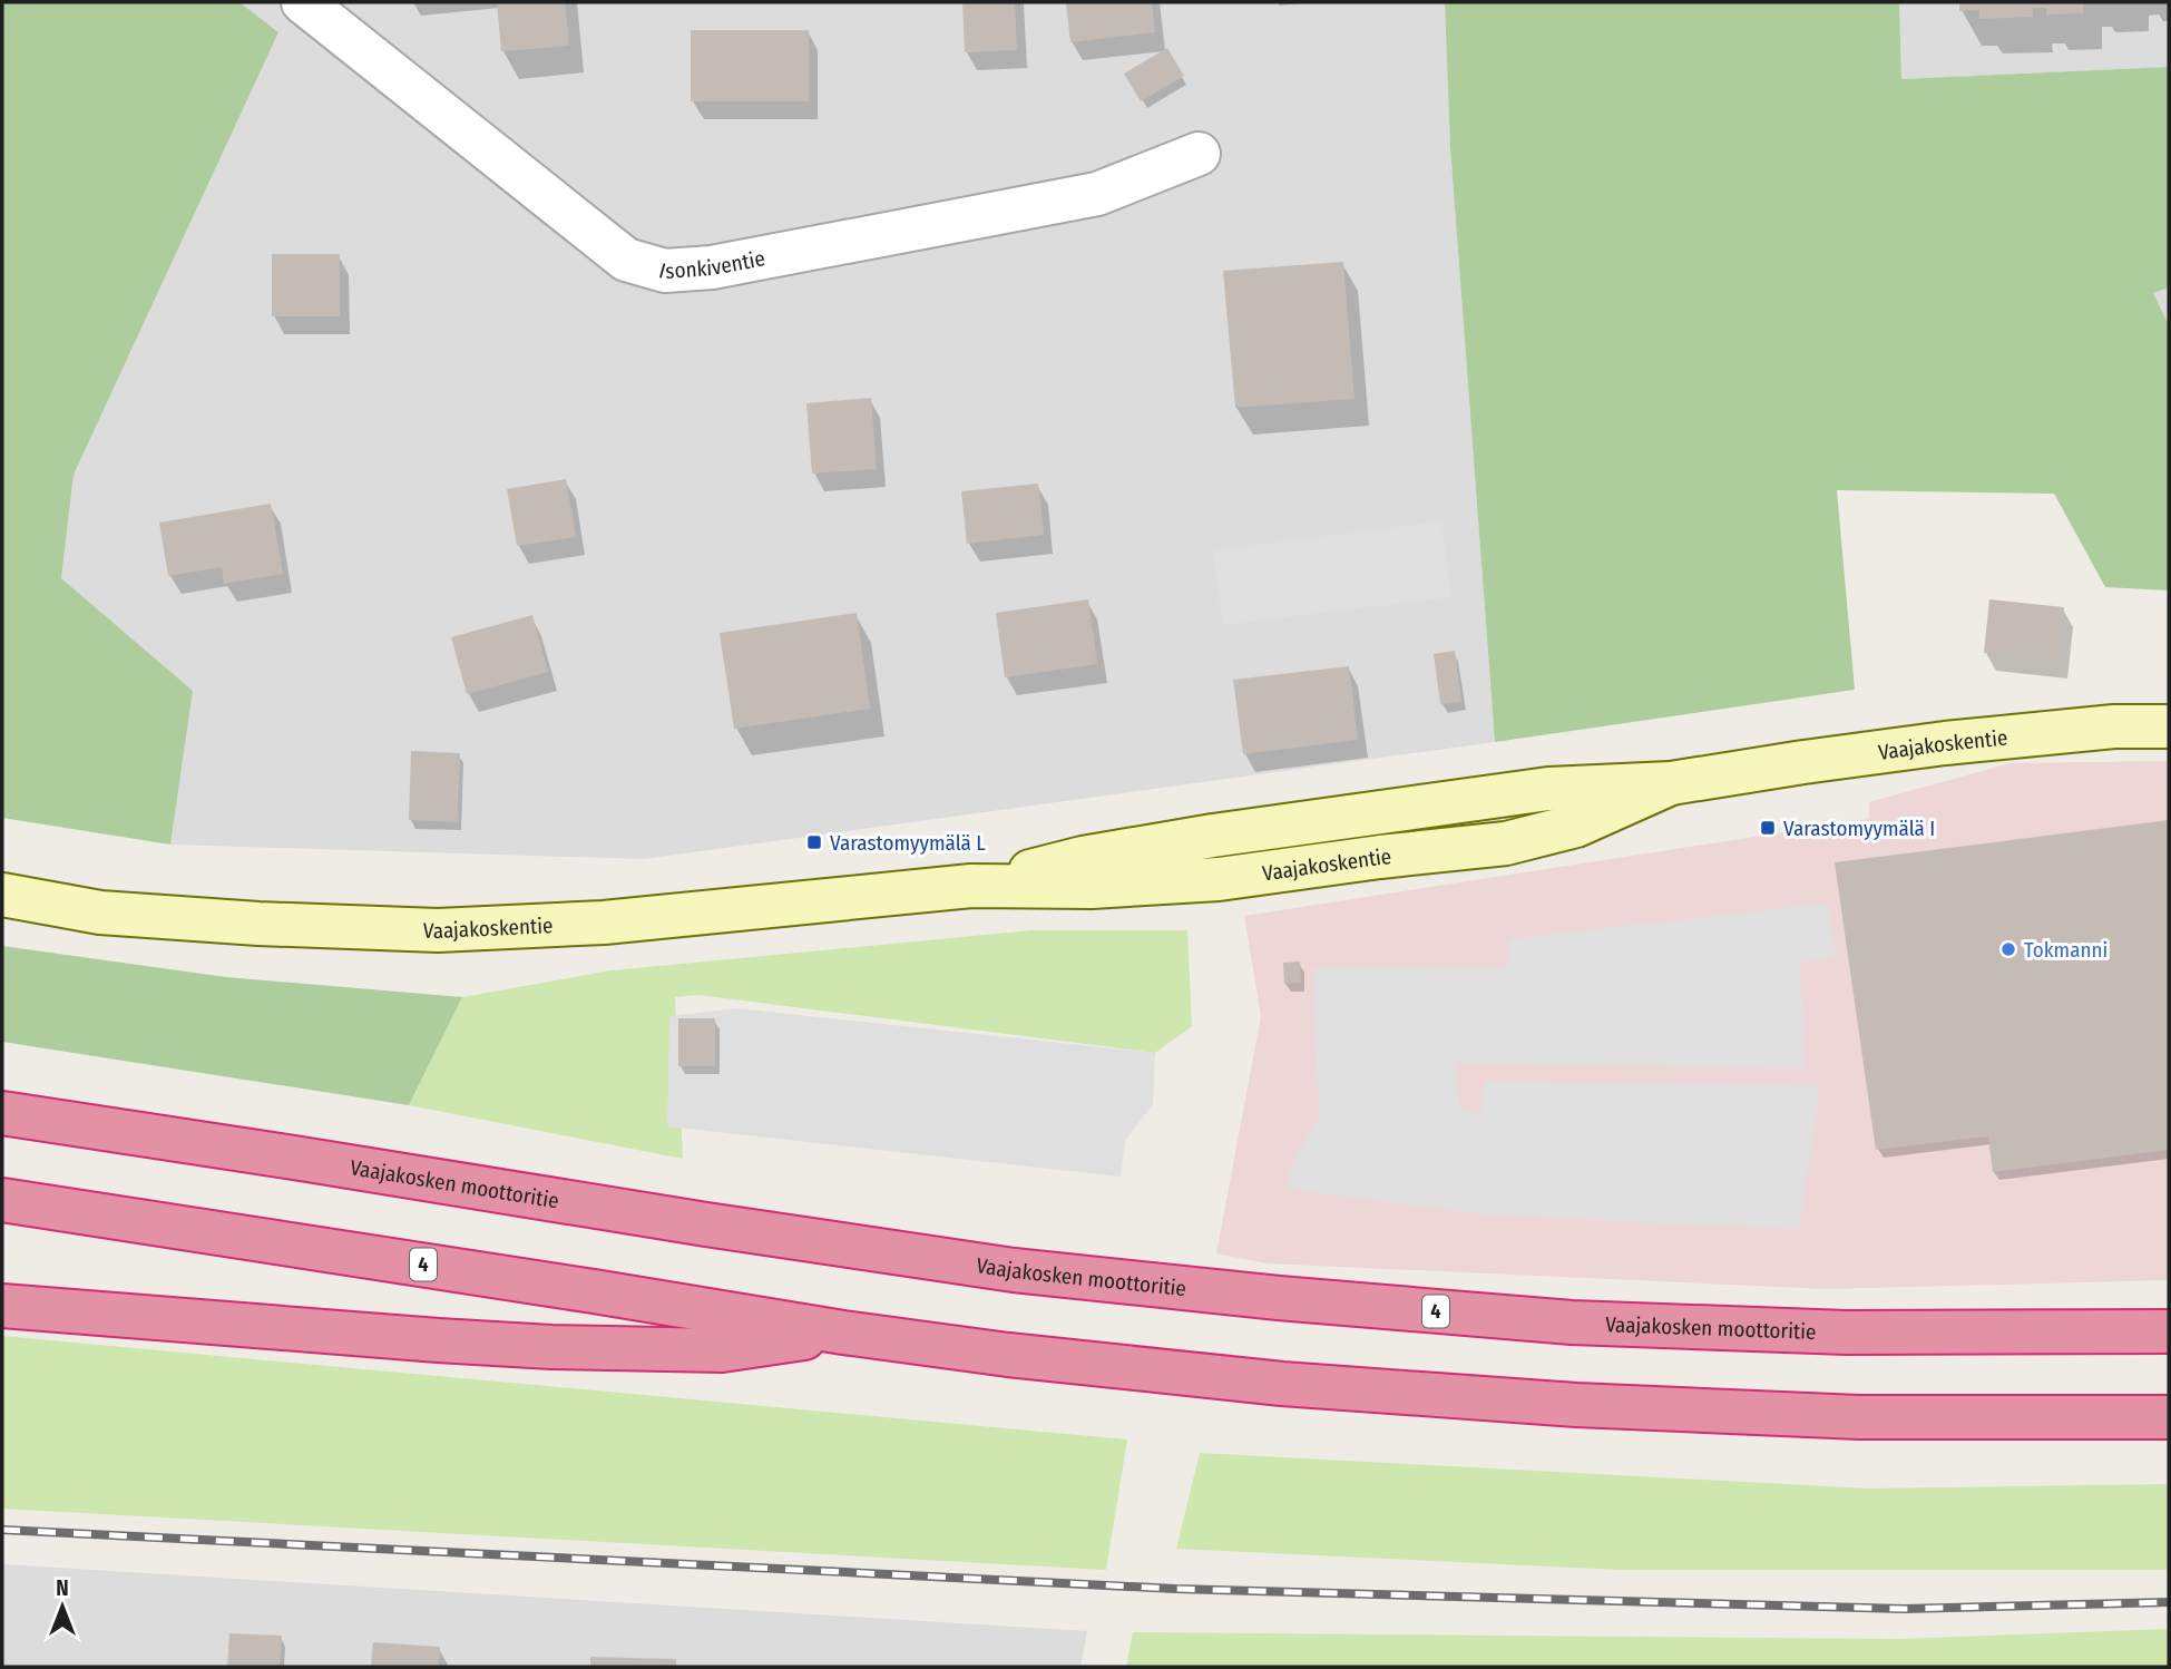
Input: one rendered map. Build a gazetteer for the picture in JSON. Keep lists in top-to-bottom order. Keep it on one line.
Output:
{"streets":{"highway":["Vaajakosken moottoritie","4"],"main road":["Vaajakoskentie"],"street":["Isonkiventie"]},"places":{"transit":["Varastomyymälä I","Varastomyymälä L"],"other":["Tokmanni"]},"north":"top"}
